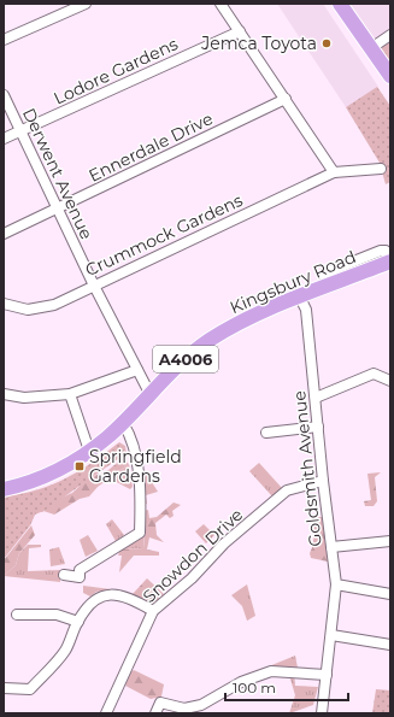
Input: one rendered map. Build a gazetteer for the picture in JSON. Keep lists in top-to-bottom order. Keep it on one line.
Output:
{"streets":{"main road":["Kingsbury Road","A4006"],"street":["Lodore Gardens","Ennerdale Drive","Derwent Avenue","Crummock Gardens","Goldsmith Avenue","Snowdon Drive"]},"crossings":[["Lodore Gardens","Derwent Avenue"],["Ennerdale Drive","Derwent Avenue"],["Derwent Avenue","Crummock Gardens"],["Derwent Avenue","Kingsbury Road"],["Kingsbury Road","Goldsmith Avenue"],["Goldsmith Avenue","Snowdon Drive"]],"places":{"other":["Jemca Toyota"],"transit":["Springfield Gardens"]},"scale_bar":"100 m"}
